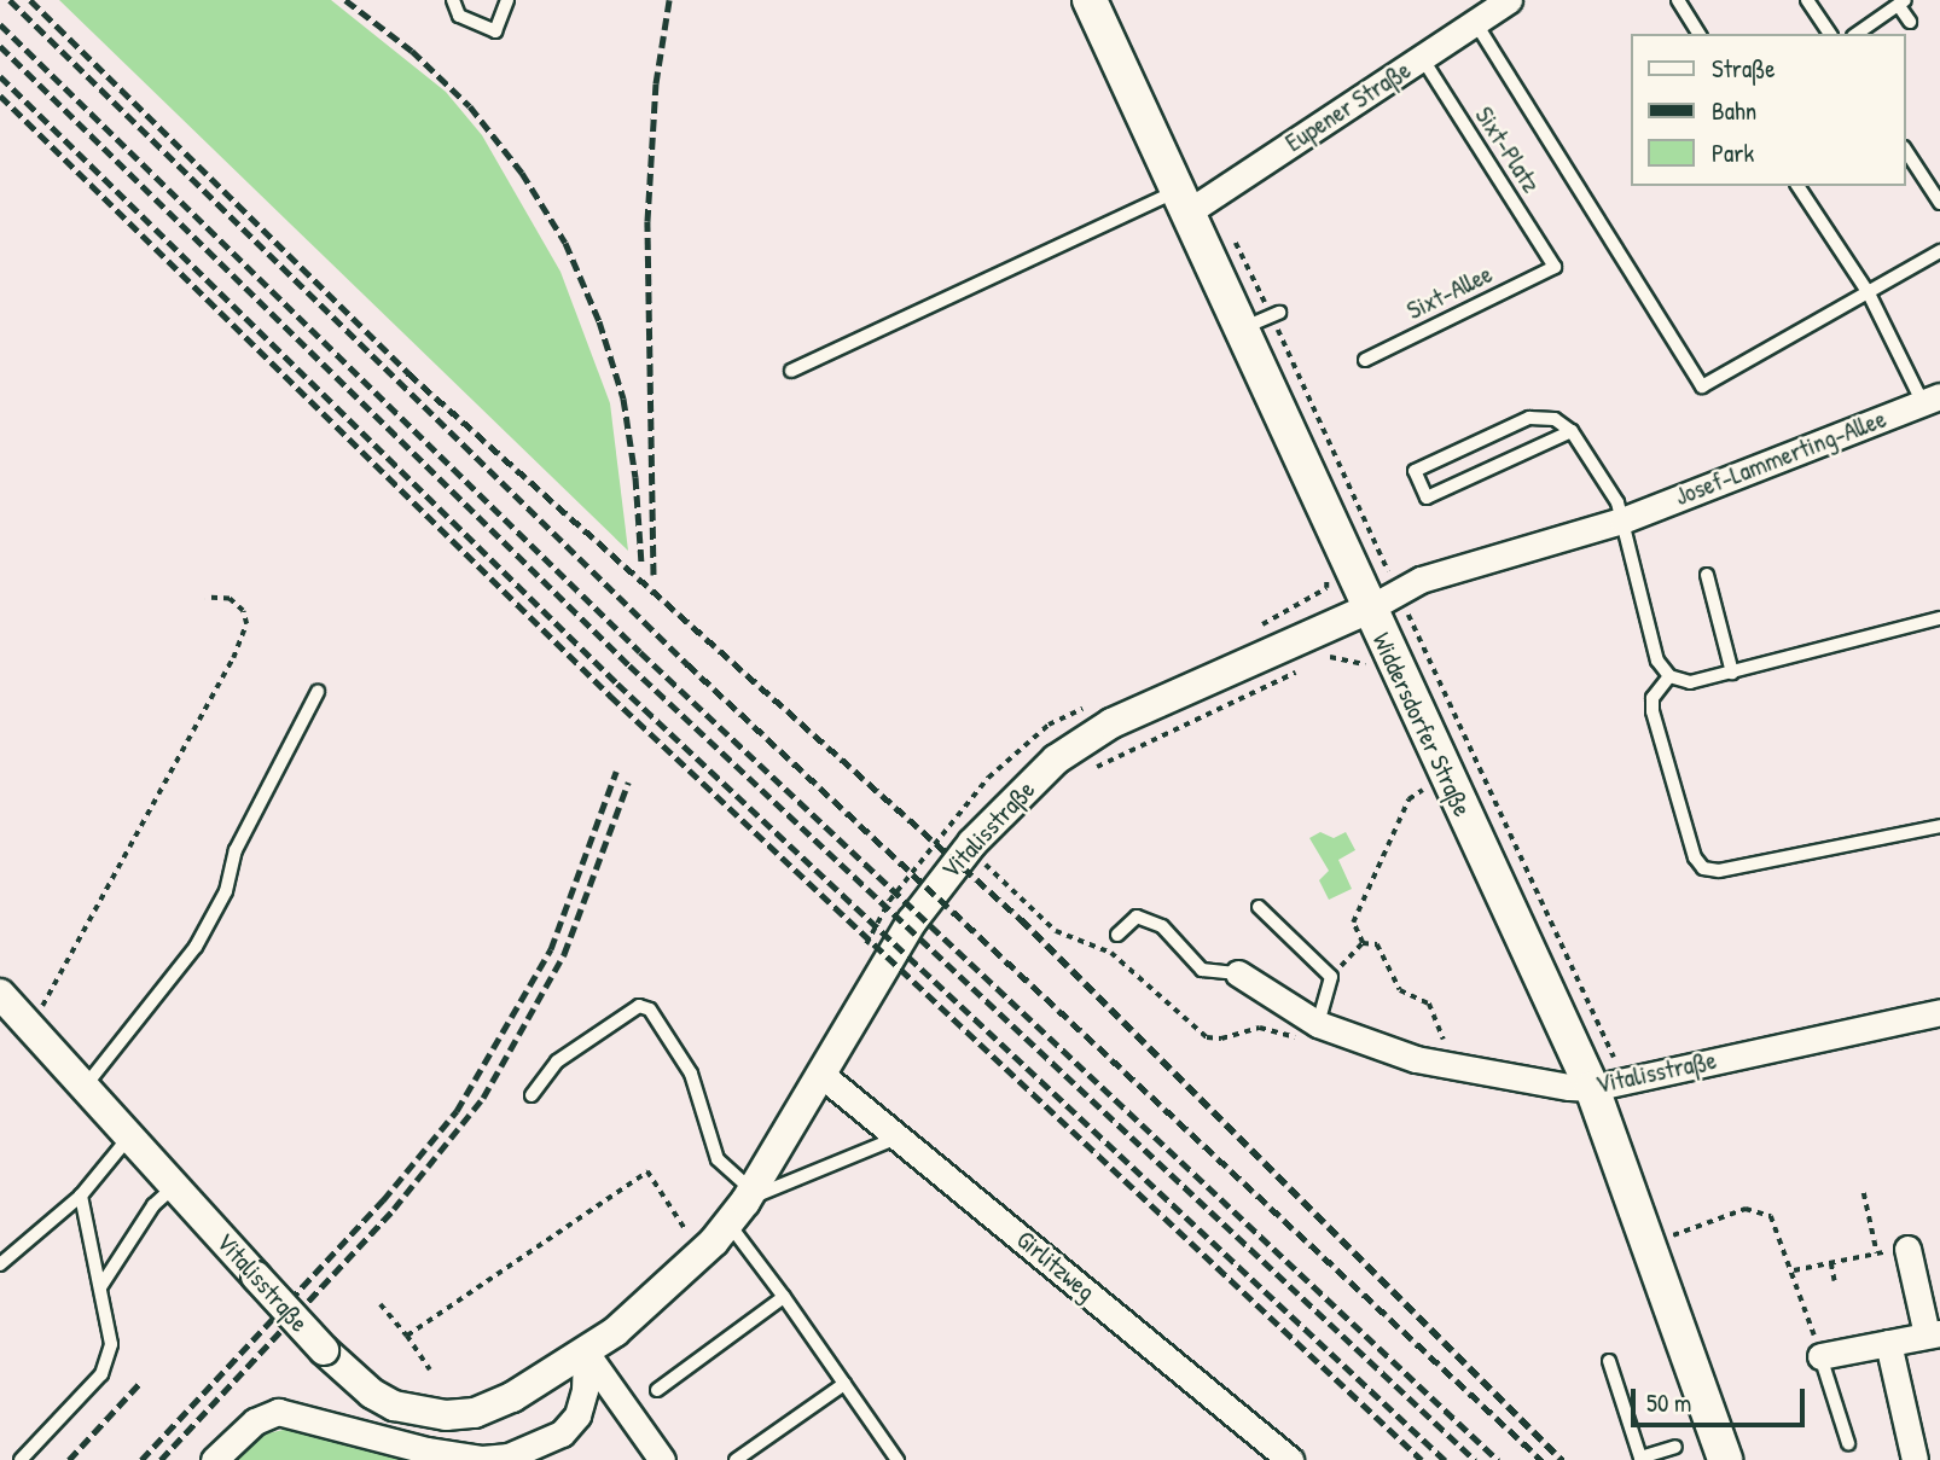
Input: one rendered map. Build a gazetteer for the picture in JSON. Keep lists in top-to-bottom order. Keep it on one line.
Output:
{"streets":{"main road":["Widdersdorfer Straße"],"street":["Eupener Straße","Josef-Lammerting-Allee","Vitalisstraße","Girlitzweg"],"lane":["Sixt-Platz","Sixt-Allee"]},"crossings":[["Eupener Straße","Sixt-Platz"],["Eupener Straße","Widdersdorfer Straße"],["Sixt-Platz","Sixt-Allee"],["Josef-Lammerting-Allee","Widdersdorfer Straße"],["Josef-Lammerting-Allee","Vitalisstraße"],["Widdersdorfer Straße","Vitalisstraße"],["Vitalisstraße","Girlitzweg"]],"legend":["Straße","Bahn","Park"],"scale_bar":"50 m"}
